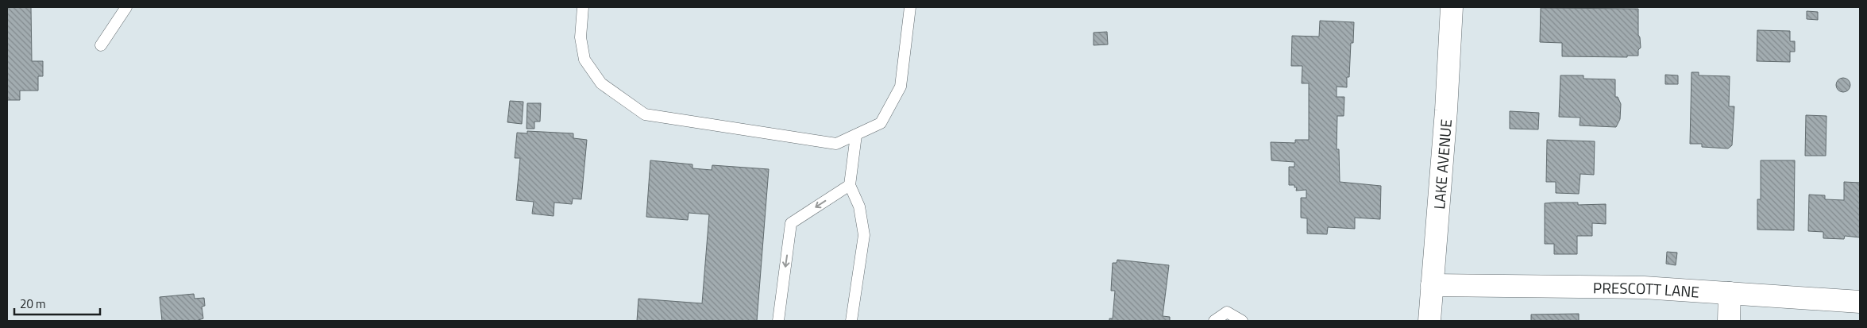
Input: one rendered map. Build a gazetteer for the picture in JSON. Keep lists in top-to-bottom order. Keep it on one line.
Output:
{"streets":{"street":["LAKE AVENUE","PRESCOTT LANE"]},"crossings":[["LAKE AVENUE","PRESCOTT LANE"]],"scale_bar":"20 m"}
